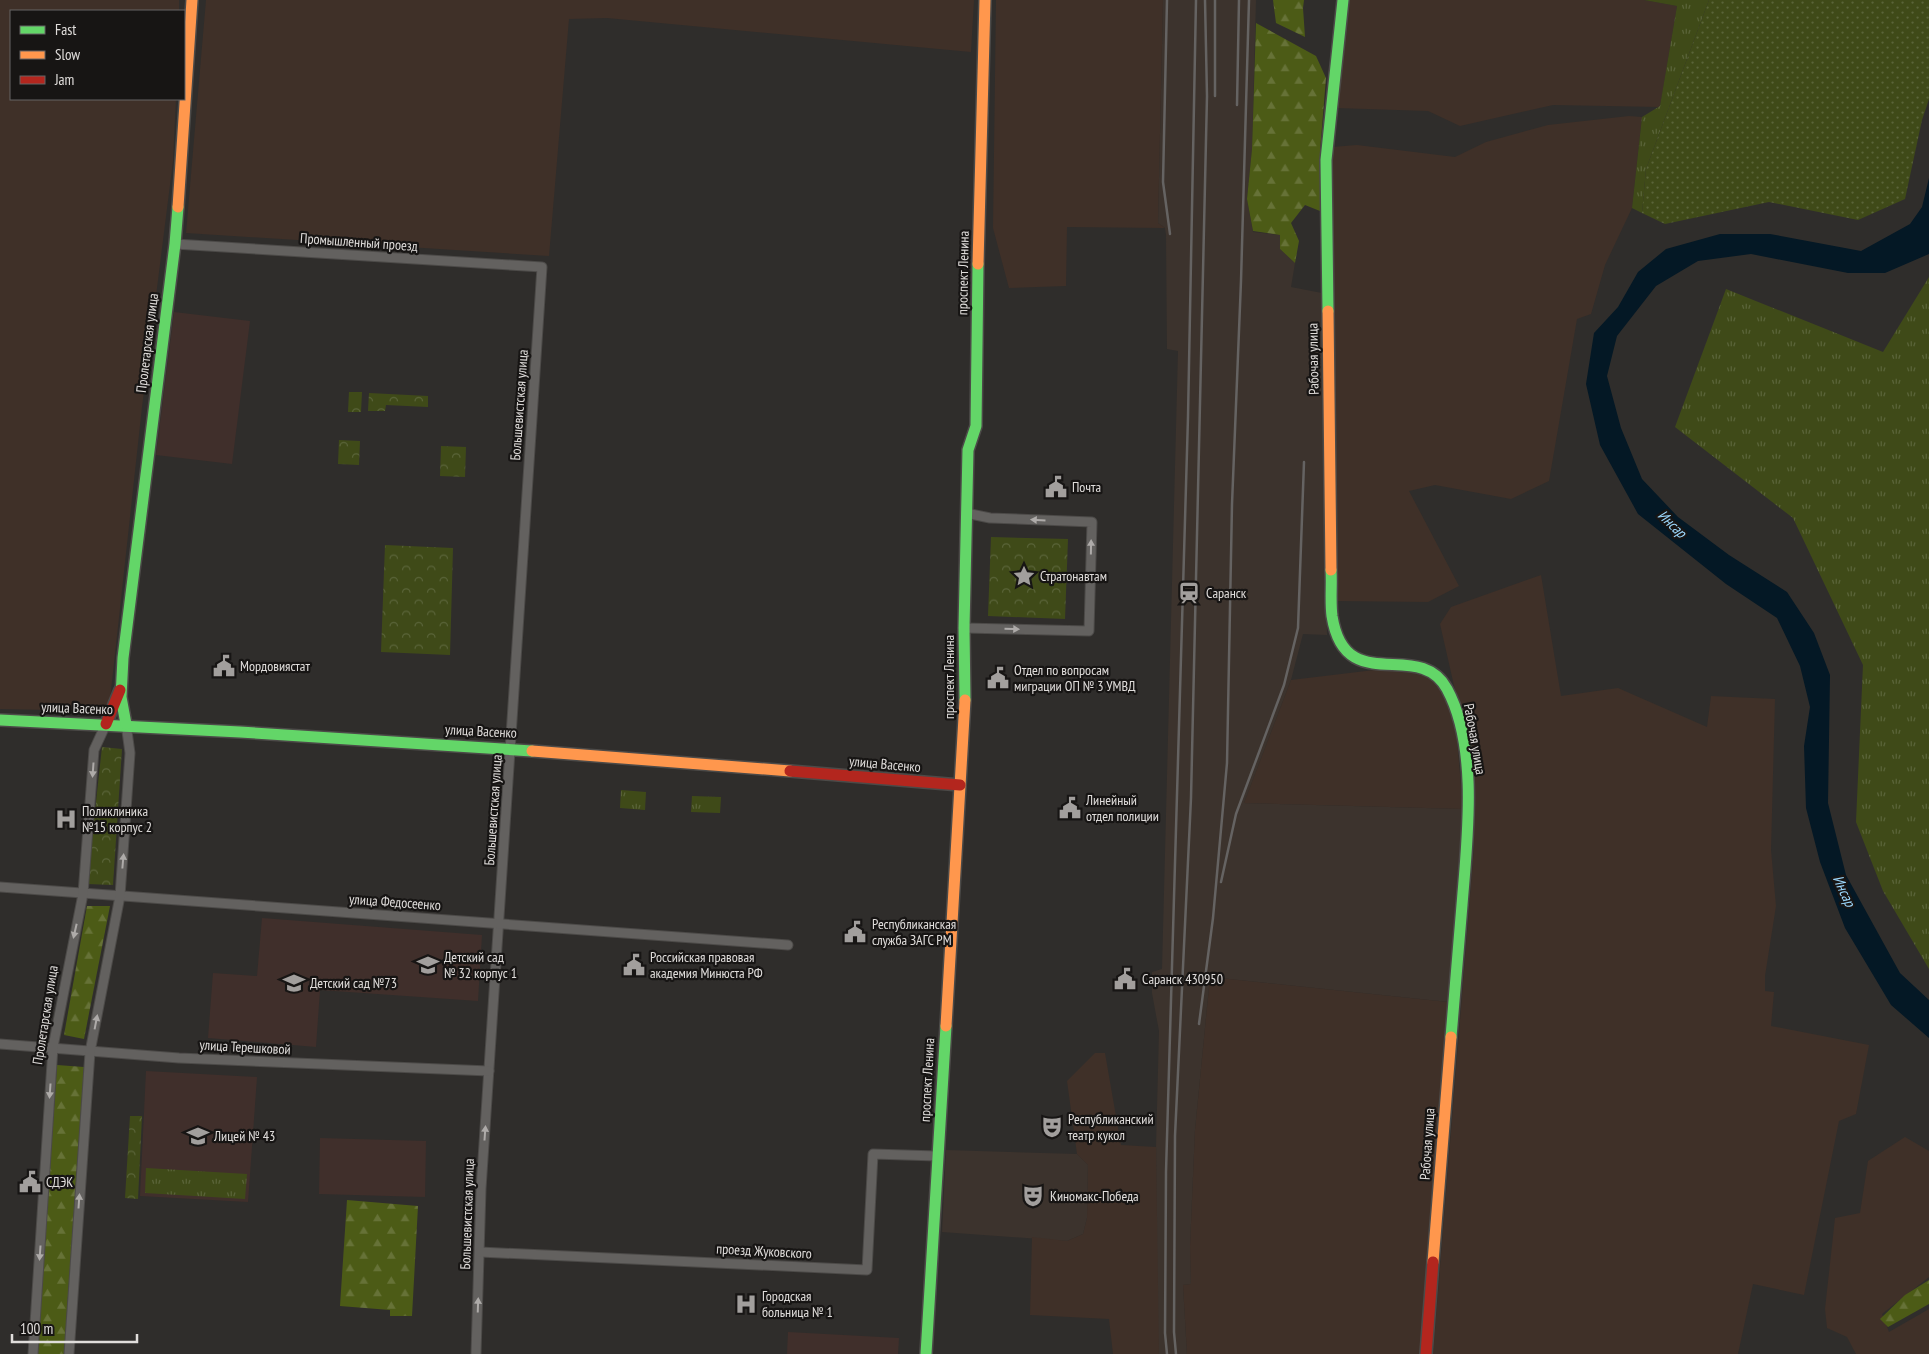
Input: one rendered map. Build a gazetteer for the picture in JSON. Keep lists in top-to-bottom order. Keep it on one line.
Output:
{"streets":{"main road":["проспект Ленина","Пролетарская улица","Рабочая улица","улица Васенко"],"street":["Промышленный проезд","Большевистская улица","улица Федосеенко","улица Терешковой","проезд Жуковского"]},"crossings":[["Промышленный проезд","Пролетарская улица"],["Промышленный проезд","Большевистская улица"],["проспект Ленина","улица Васенко"],["проспект Ленина","проезд Жуковского"],["Пролетарская улица","улица Васенко"],["Пролетарская улица","улица Федосеенко"],["Пролетарская улица","улица Терешковой"],["Большевистская улица","улица Васенко"],["Большевистская улица","улица Федосеенко"],["Большевистская улица","улица Терешковой"],["Большевистская улица","проезд Жуковского"]],"water":["Инсар"],"places":{"public building":["Почта","Мордовиястат","Отдел по вопросам миграции ОП № 3 УМВД","Линейный отдел полиции","Республиканская служба ЗАГС РМ","Российская правовая академия Минюста РФ","Саранск 430950","СДЭК"],"place":["Стратонавтам"],"station":["Саранск"],"hospital":["Поликлиника №15 корпус 2","Городская больница № 1"],"school or university":["Детский сад № 32 корпус 1","Детский сад №73","Лицей № 43"],"theatre":["Республиканский театр кукол","Киномакс-Победа"]},"legend":["Fast","Slow","Jam"],"scale_bar":"100 m"}
